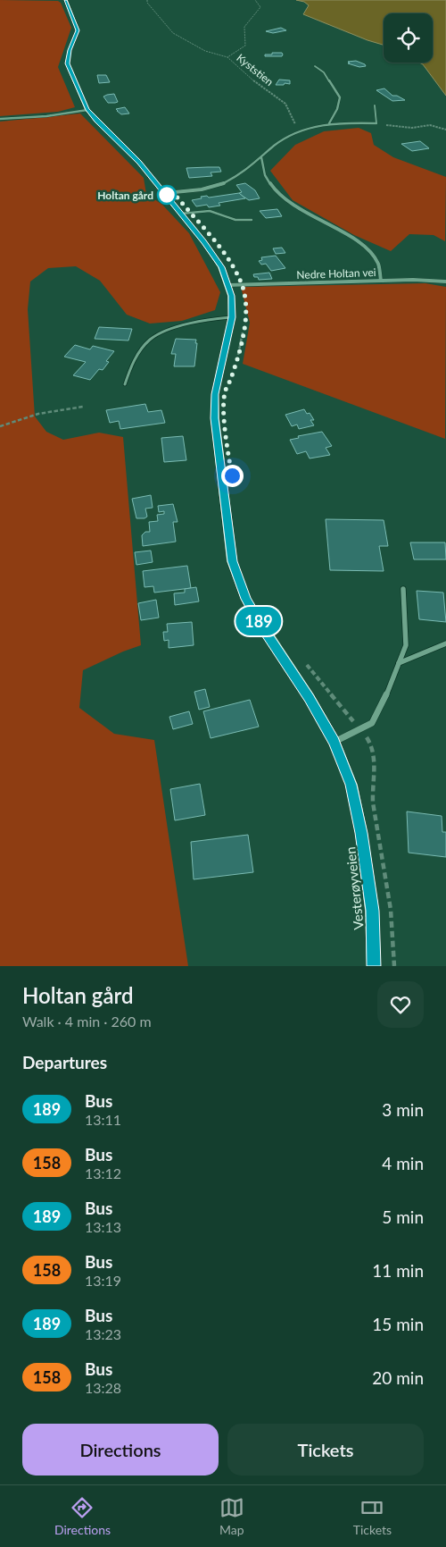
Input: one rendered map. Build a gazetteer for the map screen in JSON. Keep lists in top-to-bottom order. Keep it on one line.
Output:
{"streets":{"main road":["Vesterøyveien"],"street":["Nedre Holtan vei"],"path":["Kyststien"]},"crossings":[["Nedre Holtan vei","Vesterøyveien"]],"places":["Holtan gård"],"lines":["bus line 189"],"page":{"on_map":"189","heading":[["Holtan gård","Walk · 4 min · 260 m"],"Departures"],"list":[{"mark":"189","name":"Bus","note":"13:11","value":"3 min"},{"mark":"158","name":"Bus","note":"13:12","value":"4 min"},{"mark":"189","name":"Bus","note":"13:13","value":"5 min"},{"mark":"158","name":"Bus","note":"13:19","value":"11 min"},{"mark":"189","name":"Bus","note":"13:23","value":"15 min"},{"mark":"158","name":"Bus","note":"13:28","value":"20 min"}],"buttons":["Directions","Tickets"],"tabs":["Directions","Map","Tickets"]}}
